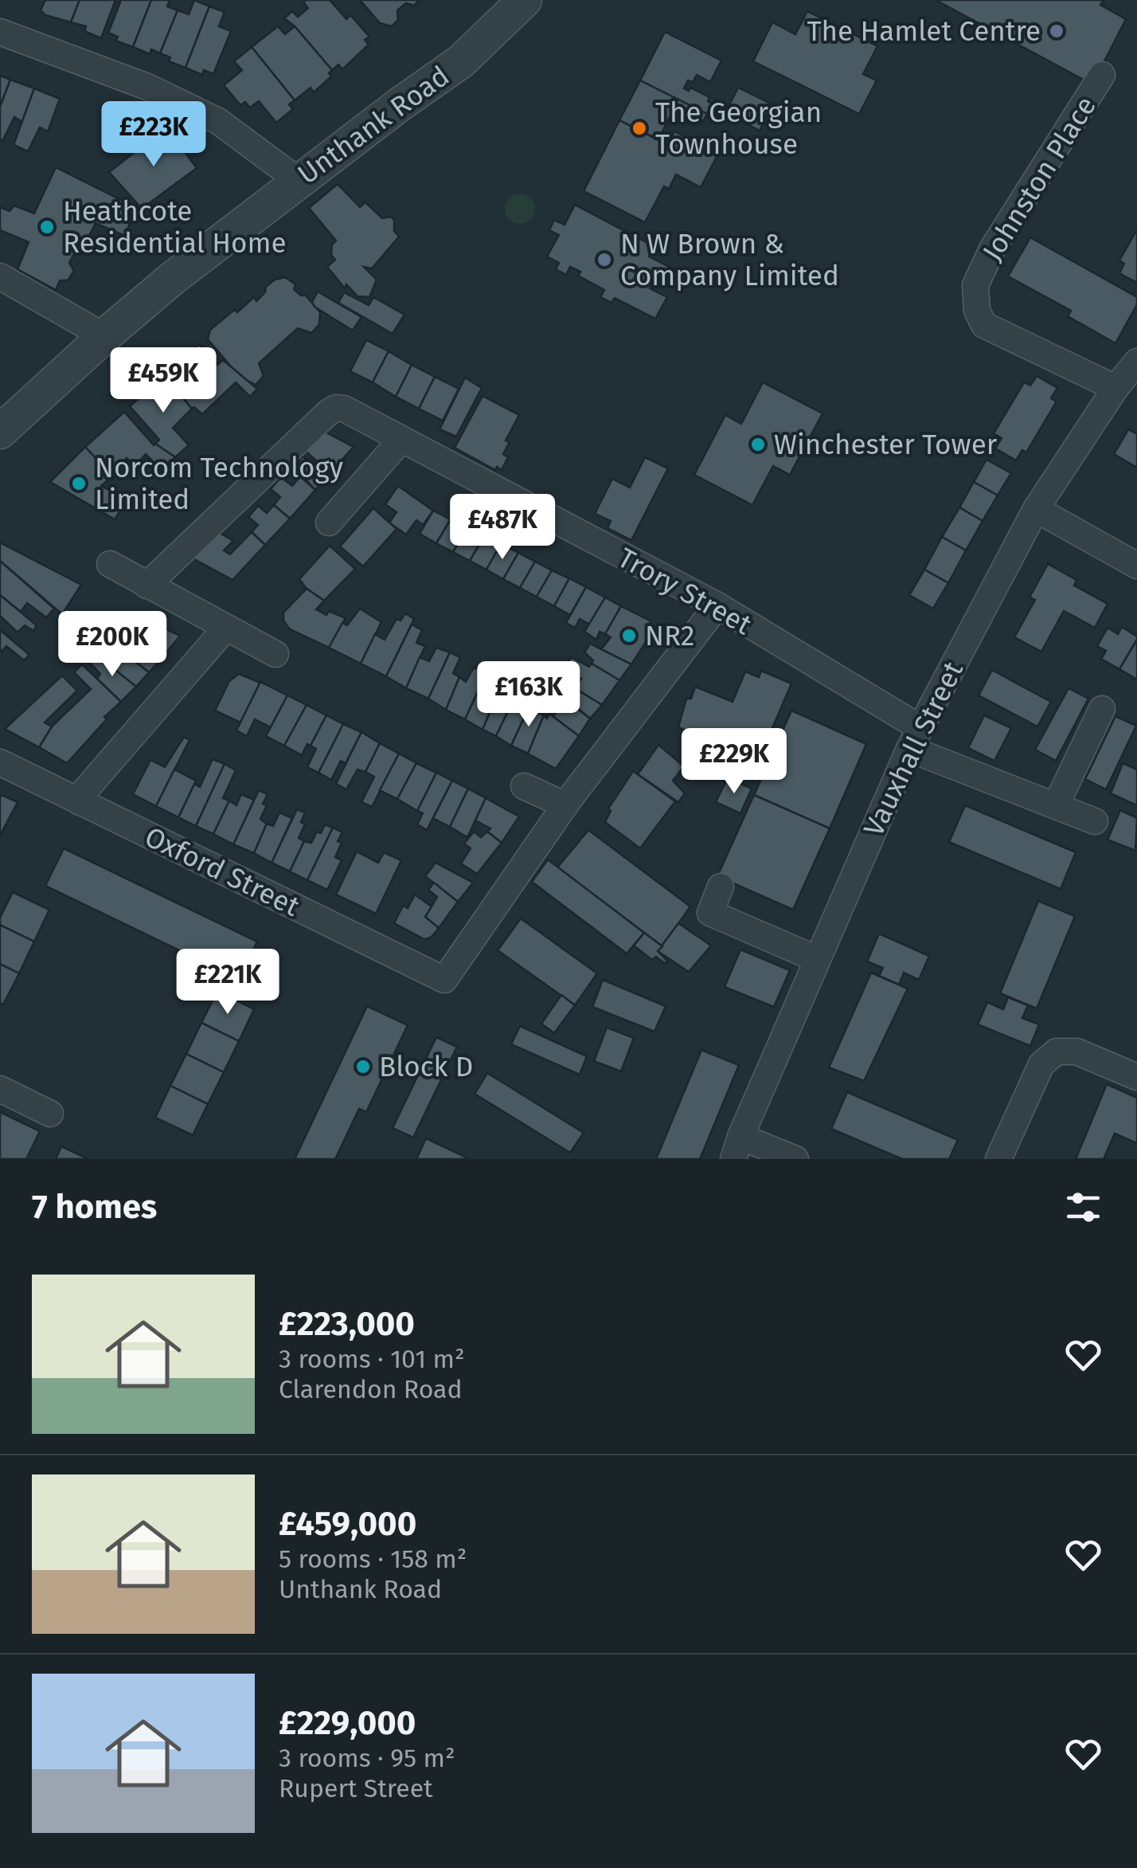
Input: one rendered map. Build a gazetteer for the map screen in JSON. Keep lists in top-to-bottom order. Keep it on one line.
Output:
{"streets":{"street":["Unthank Road","Johnston Place","Trory Street","Vauxhall Street","Oxford Street"]},"crossings":[["Johnston Place","Vauxhall Street"],["Trory Street","Vauxhall Street"]],"places":["The Hamlet Centre","The Georgian Townhouse","Heathcote Residential Home","N W Brown & Company Limited","Winchester Tower","Norcom Technology Limited","NR2","Block D"],"page":{"price":["£223K","£459K","£487K","£200K","£163K","£229K","£221K"],"heading":"7 homes","list":[{"name":"£223,000","note":"3 rooms · 101 m² · Clarendon Road"},{"name":"£459,000","note":"5 rooms · 158 m² · Unthank Road"},{"name":"£229,000","note":"3 rooms · 95 m² · Rupert Street"}]}}
